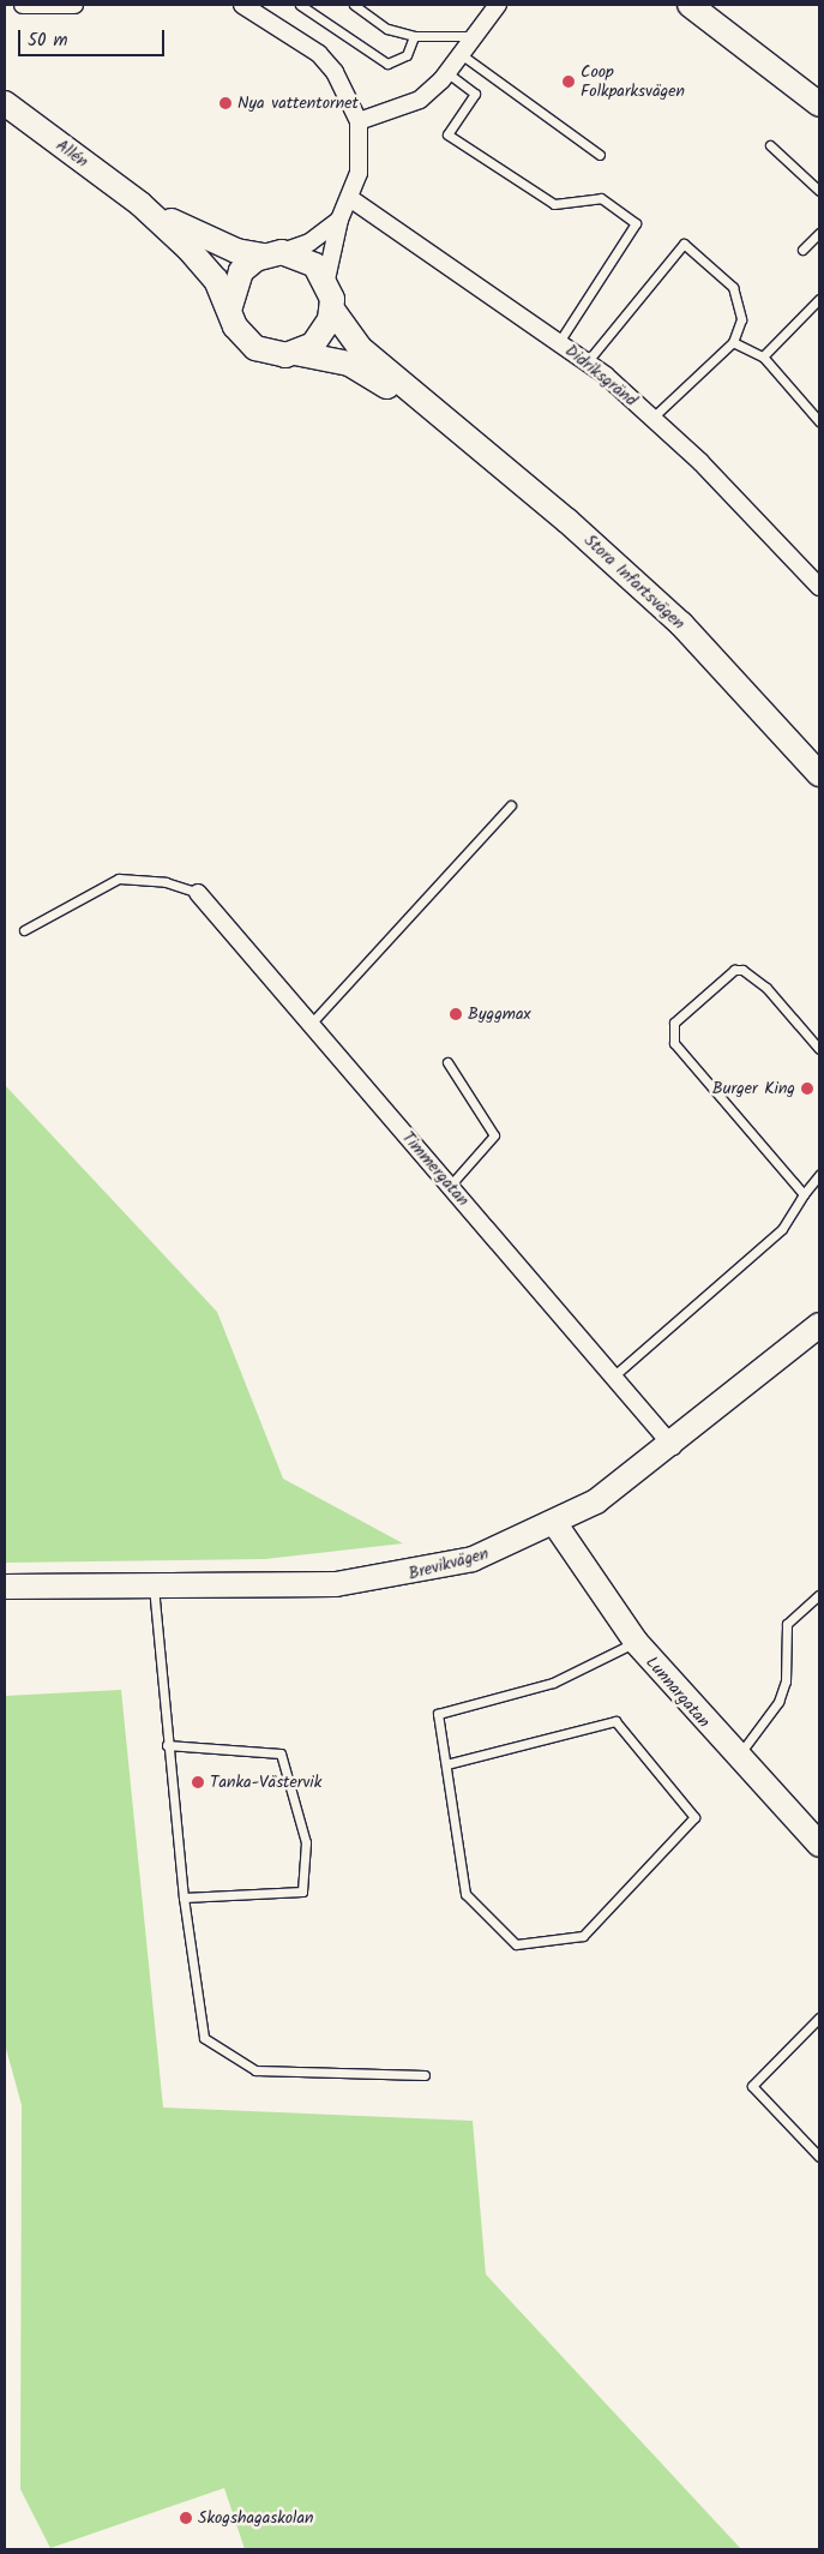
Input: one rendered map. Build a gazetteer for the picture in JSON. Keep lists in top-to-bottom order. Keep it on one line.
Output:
{"streets":{"main road":["Allén","Stora Infartsvägen","Brevikvägen","Lunnargatan"],"street":["Didriksgränd","Timmergatan"]},"crossings":[["Allén","Stora Infartsvägen"],["Timmergatan","Brevikvägen"],["Brevikvägen","Lunnargatan"]],"places":["Coop Folkparksvägen","Nya vattentornet","Byggmax","Burger King","Tanka-Västervik","Skogshagaskolan"],"scale_bar":"50 m"}
